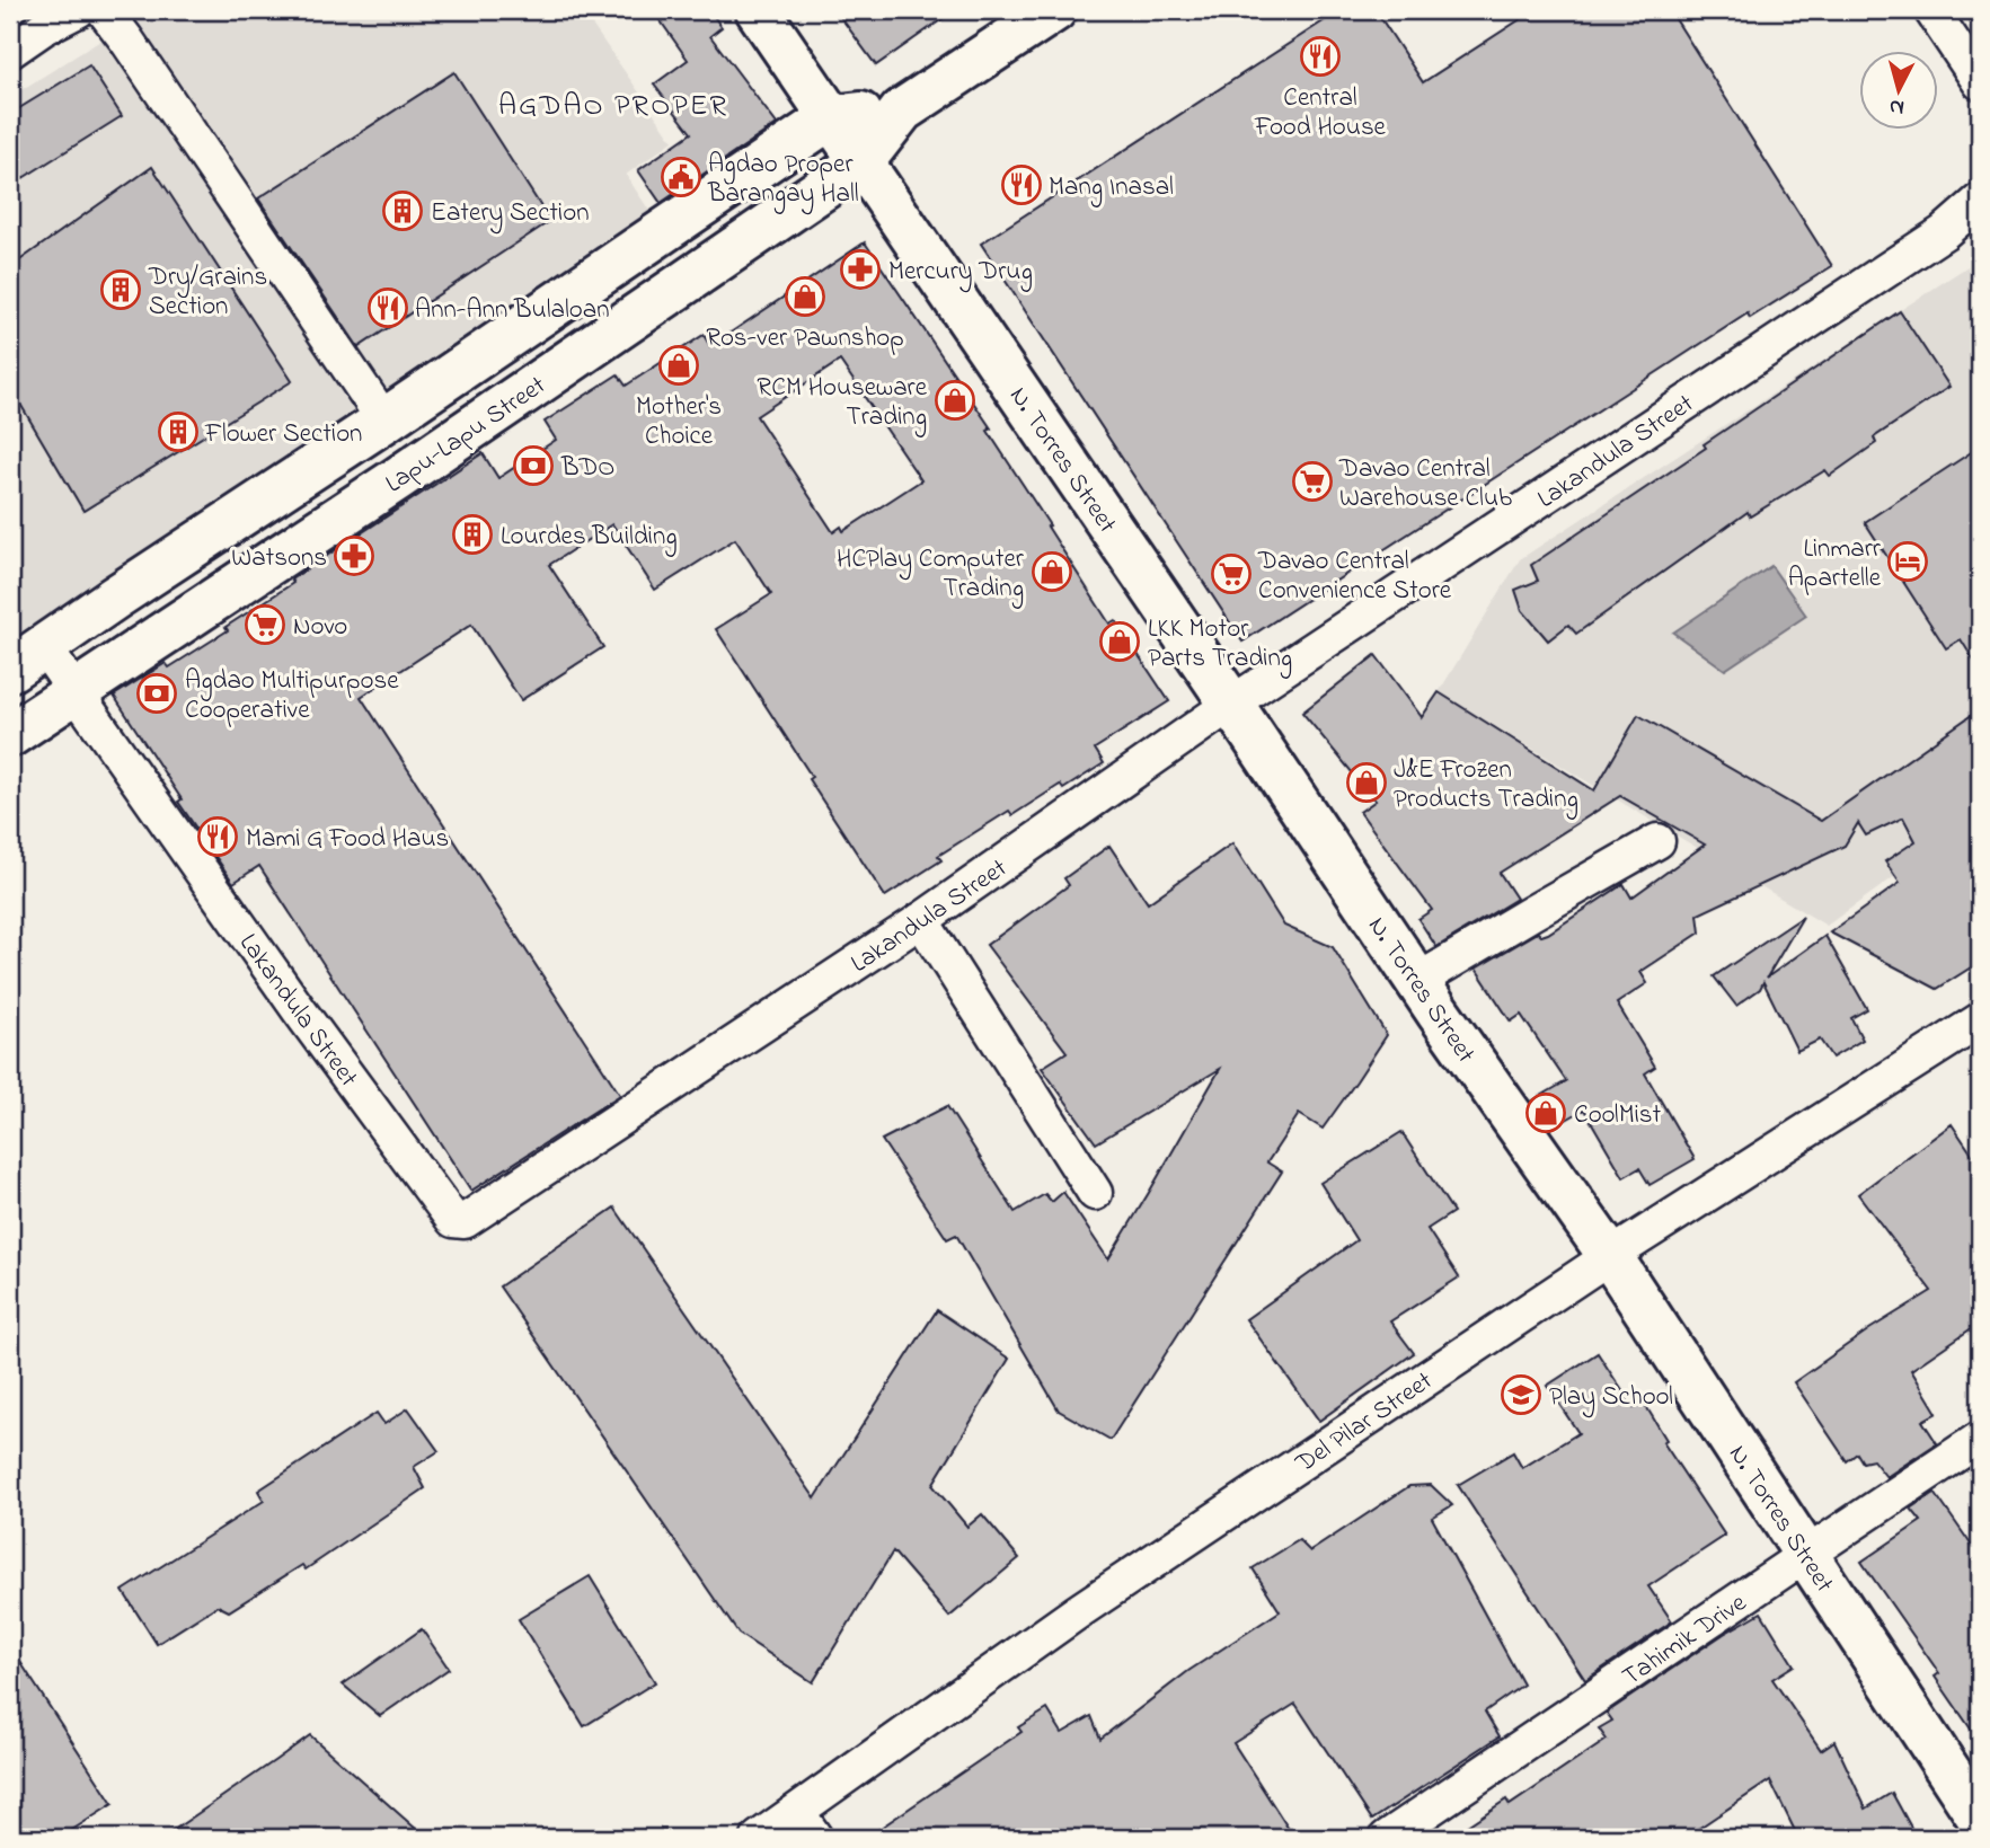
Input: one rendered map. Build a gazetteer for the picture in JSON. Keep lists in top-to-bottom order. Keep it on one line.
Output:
{"streets":{"street":["Lapu-Lapu Street","Lakandula Street","N. Torres Street","Del Pilar Street","Tahimik Drive"]},"crossings":[["Lapu-Lapu Street","Lakandula Street"],["Lapu-Lapu Street","N. Torres Street"],["Lakandula Street","N. Torres Street"],["N. Torres Street","Del Pilar Street"],["N. Torres Street","Tahimik Drive"]],"districts":["AGDAO PROPER"],"places":{"restaurant":["Central Food House","Mang Inasal","Ann-Ann Bulaloan","Mami G Food Haus"],"public building":["Agdao Proper Barangay Hall"],"building":["Eatery Section","Dry/Grains Section","Flower Section","Lourdes Building"],"pharmacy":["Mercury Drug","Watsons"],"shop":["Ros-ver Pawnshop","Mother's Choice","RCM Houseware Trading","HCPlay Computer Trading","LKK Motor Parts Trading","J&E Frozen Products Trading","CoolMist"],"bank":["BDO","Agdao Multipurpose Cooperative"],"supermarket":["Davao Central Warehouse Club","Davao Central Convenience Store","Novo"],"hotel":["Linmarr Apartelle"],"school or university":["Play School"]},"north":"bottom"}
